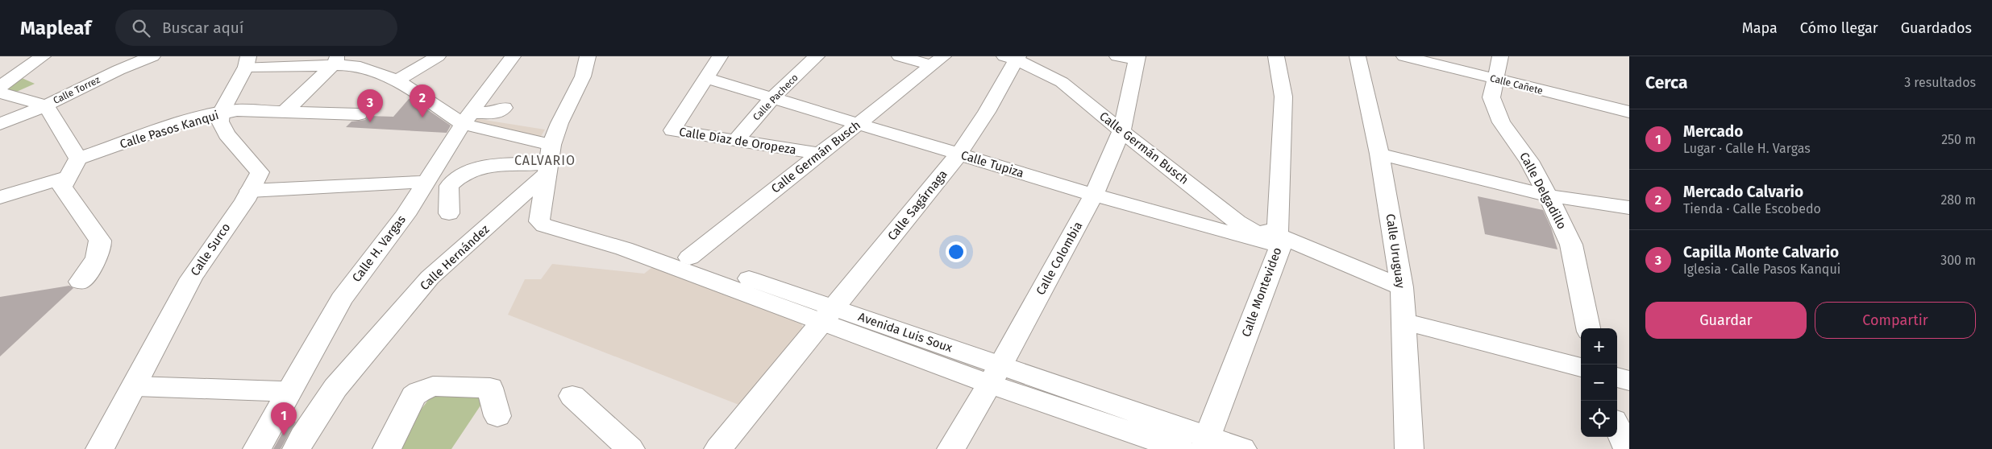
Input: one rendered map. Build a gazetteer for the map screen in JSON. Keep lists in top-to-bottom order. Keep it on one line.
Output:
{"streets":{"street":["Calle Cañete","Calle Torrez","Calle Pacheco","Calle Pasos Kanqui","Calle Díaz de Oropeza","Calle Germán Busch","Calle Tupiza","Calle Delgadillo","Calle Sagárnaga","Calle H. Vargas","Calle Surco","Calle Uruguay","Calle Hernández","Calle Colombia","Calle Montevideo","Avenida Luis Soux"]},"crossings":[["Calle Cañete","Calle Delgadillo"],["Calle Pacheco","Calle Díaz de Oropeza"],["Calle Pacheco","Calle Tupiza"],["Calle Pasos Kanqui","Calle Surco"],["Calle Díaz de Oropeza","Calle Germán Busch"],["Calle Díaz de Oropeza","Calle Tupiza"],["Calle Germán Busch","Calle Tupiza"],["Calle Germán Busch","Calle Sagárnaga"],["Calle Germán Busch","Calle Colombia"],["Calle Germán Busch","Calle Montevideo"],["Calle Germán Busch","Avenida Luis Soux"],["Calle Tupiza","Calle Sagárnaga"],["Calle Tupiza","Calle Colombia"],["Calle Tupiza","Calle Montevideo"],["Calle Sagárnaga","Avenida Luis Soux"],["Calle Hernández","Avenida Luis Soux"],["Calle Colombia","Avenida Luis Soux"],["Calle Montevideo","Avenida Luis Soux"]],"districts":["CALVARIO"],"page":{"header":"Mapleaf","search":"Buscar aquí","nav":["Mapa","Cómo llegar","Guardados"],"heading":["Cerca","3 resultados"],"pins":["2","3","1"],"list":[{"mark":"1","name":"Mercado","note":"Lugar · Calle H. Vargas","value":"250 m"},{"mark":"2","name":"Mercado Calvario","note":"Tienda · Calle Escobedo","value":"280 m"},{"mark":"3","name":"Capilla Monte Calvario","note":"Iglesia · Calle Pasos Kanqui","value":"300 m"}],"buttons":["Guardar","Compartir"],"map_buttons":["+","−"]}}
